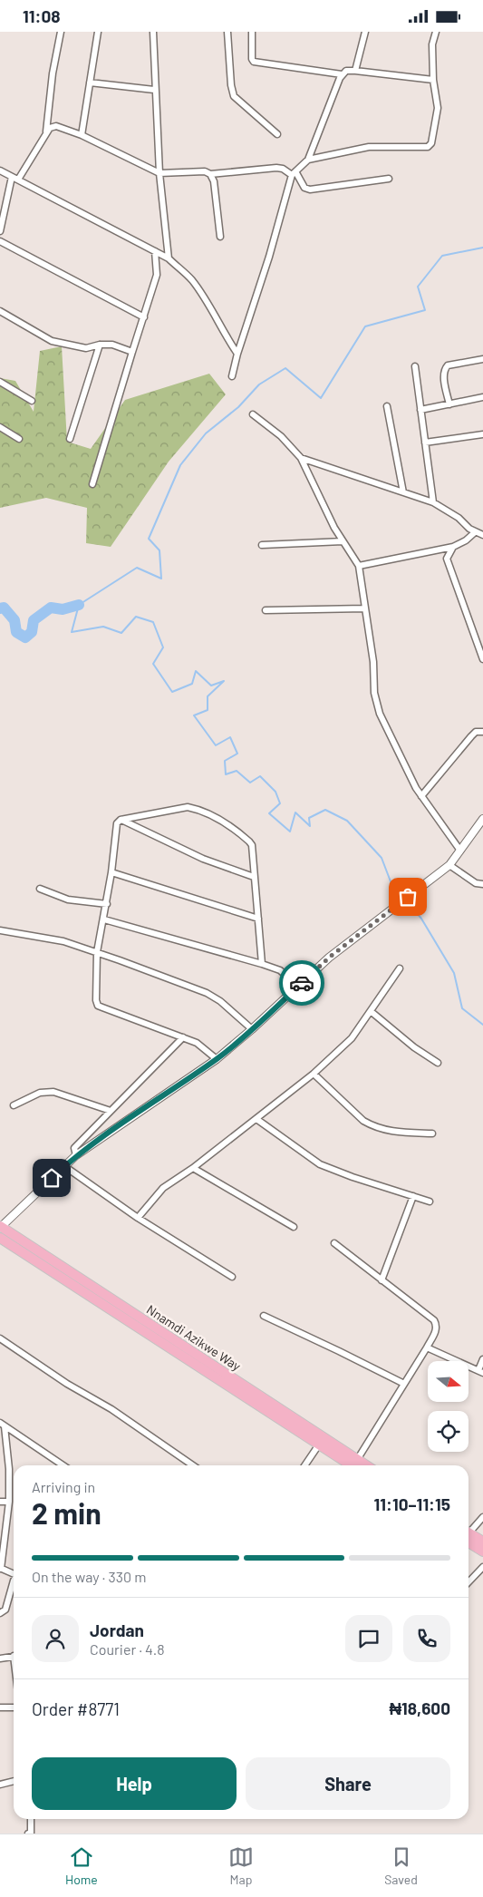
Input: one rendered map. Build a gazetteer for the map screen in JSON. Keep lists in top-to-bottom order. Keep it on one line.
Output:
{"streets":{"highway":["Nnamdi Azikwe Way"]},"north":"right","page":{"status":"11:08","heading":["2 min","Arriving in","11:10–11:15"],"panel":["Jordan","Courier · 4.8","Order #8771","₦18,600"],"bar":"On the way · 330 m","buttons":["Help","Share"],"tabs":["Home","Map","Saved"]}}
